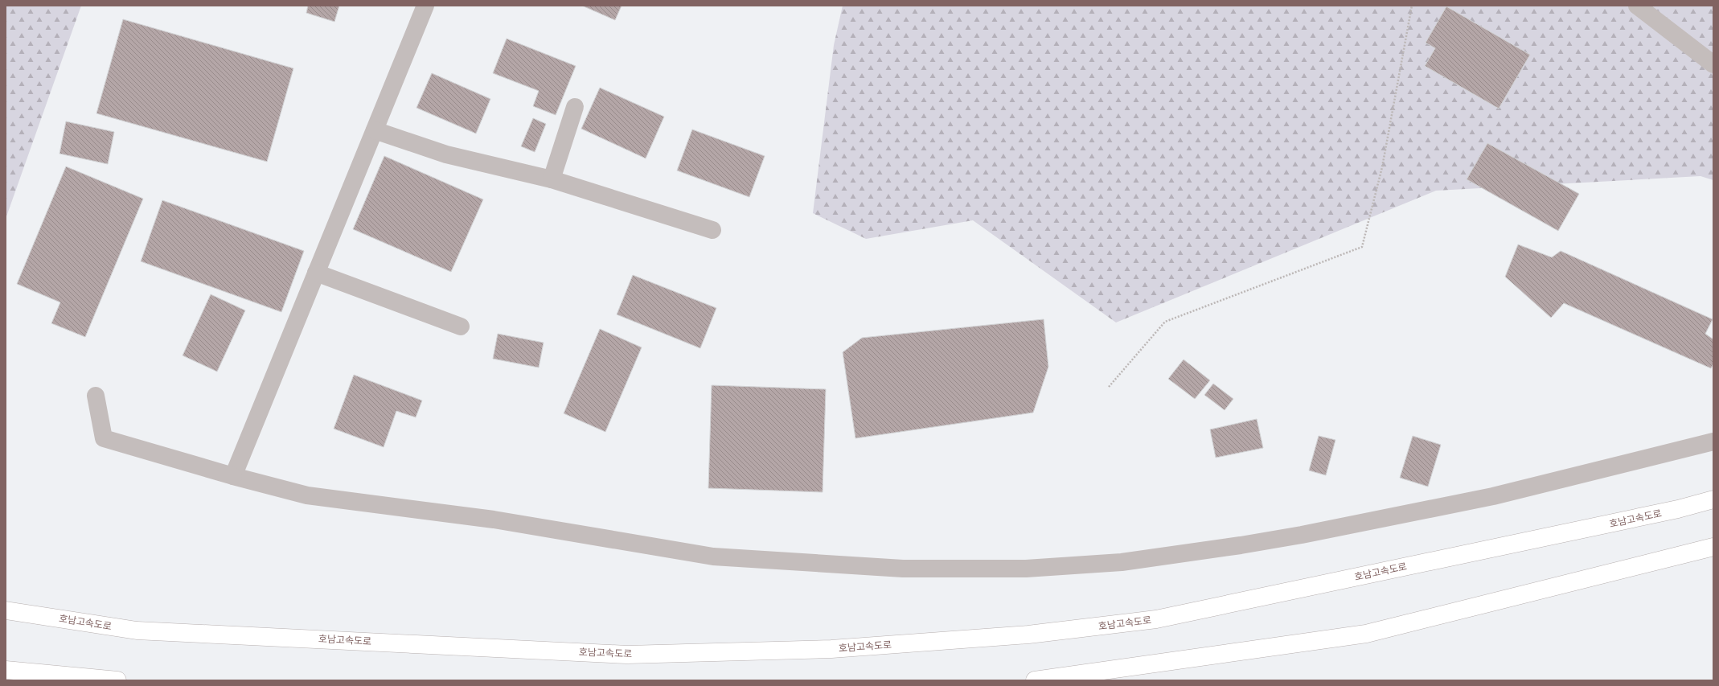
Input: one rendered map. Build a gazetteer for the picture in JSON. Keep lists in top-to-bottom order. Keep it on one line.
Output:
{"streets":{"highway":["호남고속도로"]}}
